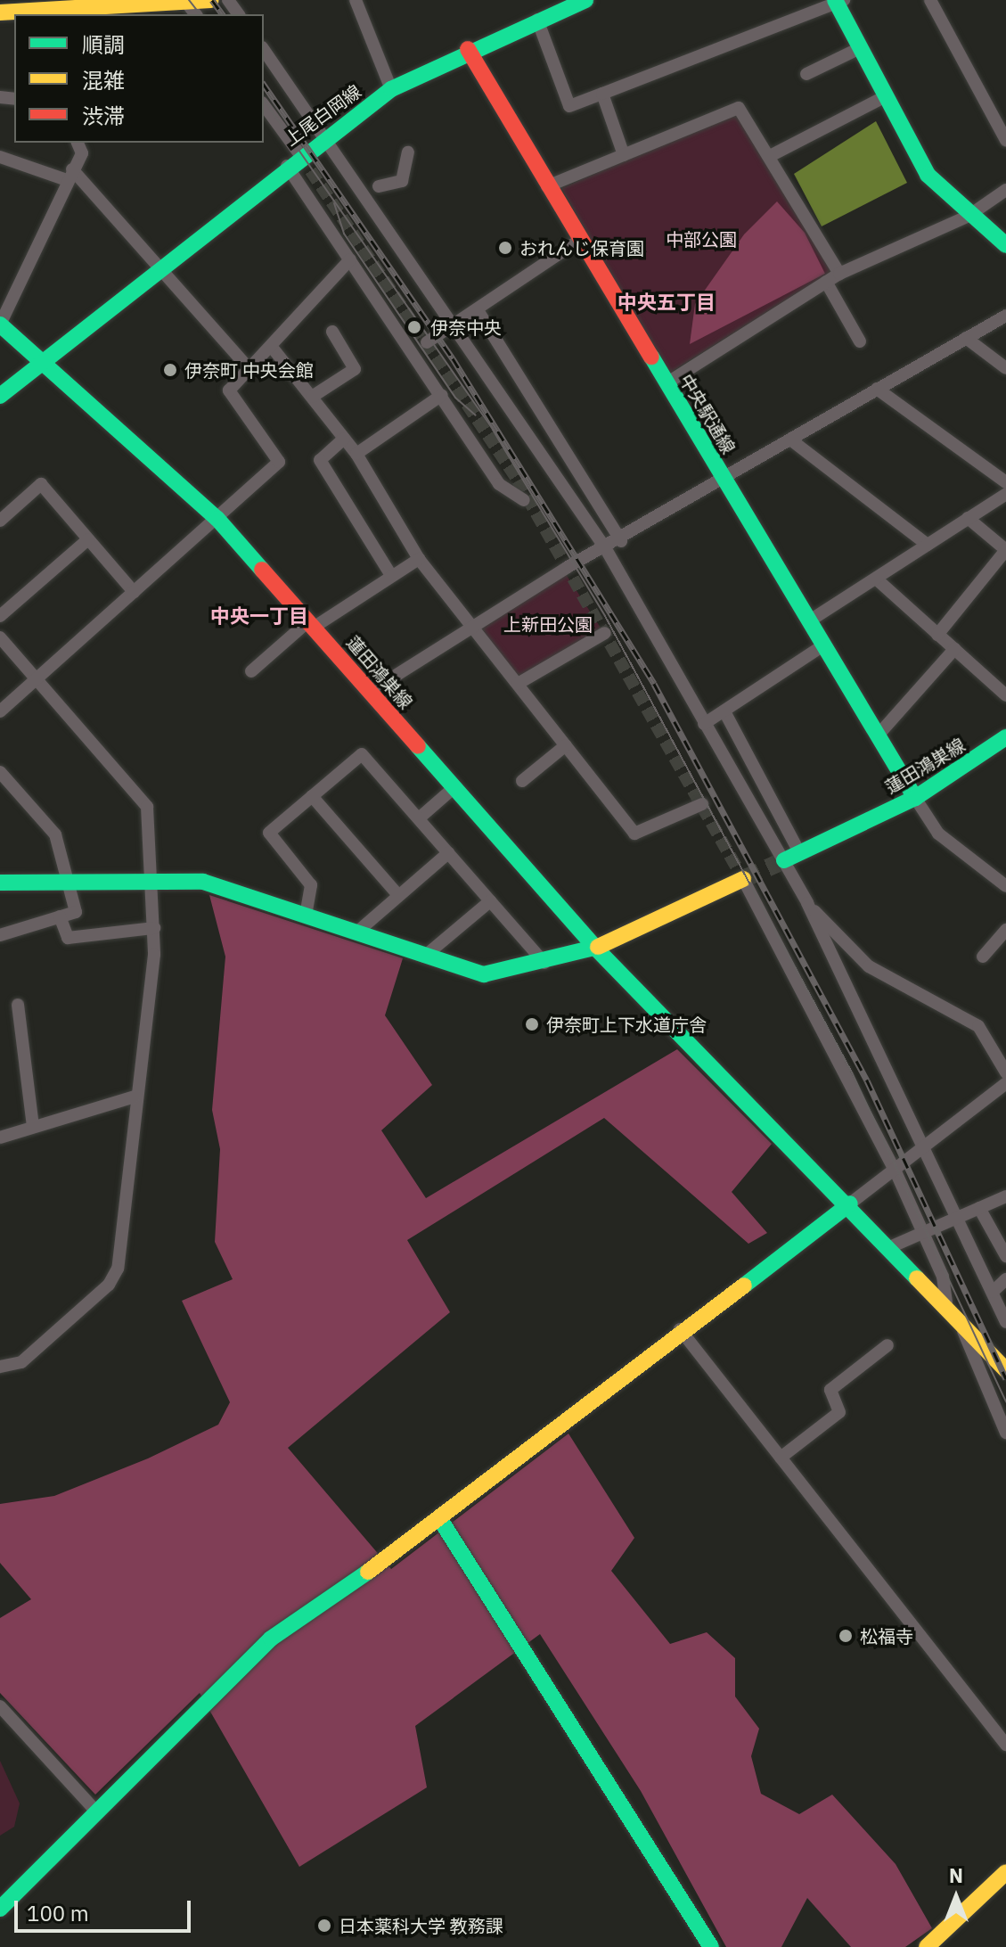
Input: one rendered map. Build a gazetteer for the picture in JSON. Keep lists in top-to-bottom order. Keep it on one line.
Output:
{"streets":{"street":["上尾白岡線","中央駅通線","蓮田鴻巣線"]},"crossings":[["上尾白岡線","中央駅通線"],["上尾白岡線","蓮田鴻巣線"],["中央駅通線","蓮田鴻巣線"]],"districts":["中央五丁目","中央一丁目"],"parks":["中部公園","上新田公園"],"places":["おれんじ保育園","伊奈中央","伊奈町 中央会館","伊奈町上下水道庁舎","松福寺","日本薬科大学 教務課"],"legend":["順調","混雑","渋滞"],"scale_bar":"100 m","north":"top"}
